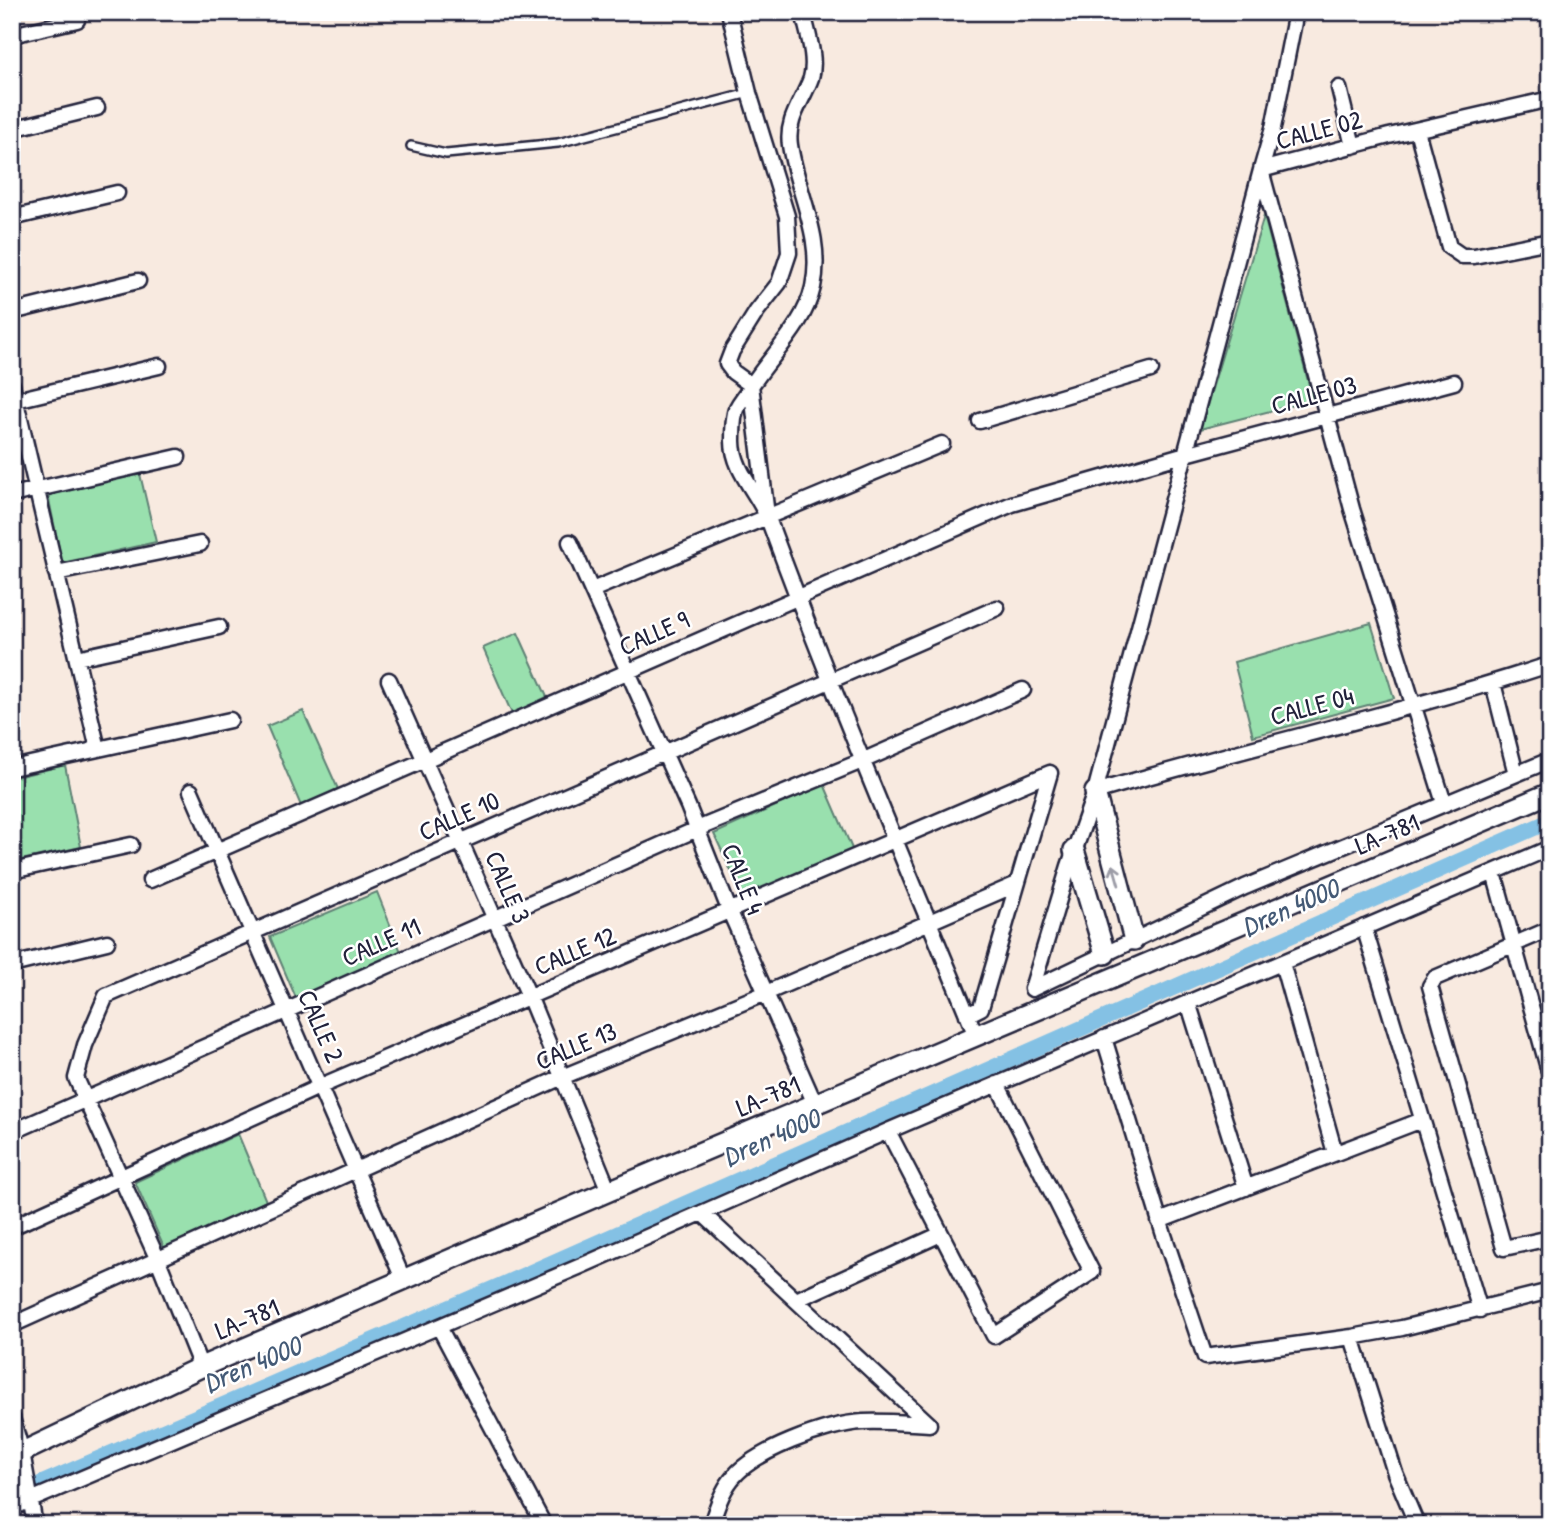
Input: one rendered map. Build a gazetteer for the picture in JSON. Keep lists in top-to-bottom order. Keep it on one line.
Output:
{"streets":{"street":["CALLE 02","CALLE 03","CALLE 9","CALLE 04","CALLE 10","LA-781","CALLE 4","CALLE 3","CALLE 11","CALLE 12","CALLE 2","CALLE 13"]},"crossings":[["CALLE 03","CALLE 9"],["CALLE 9","CALLE 4"],["CALLE 9","CALLE 3"],["CALLE 9","CALLE 2"],["CALLE 10","CALLE 4"],["CALLE 10","CALLE 3"],["CALLE 10","CALLE 11"],["CALLE 10","CALLE 2"],["LA-781","CALLE 4"],["LA-781","CALLE 3"],["LA-781","CALLE 2"],["CALLE 4","CALLE 11"],["CALLE 4","CALLE 12"],["CALLE 4","CALLE 13"],["CALLE 3","CALLE 11"],["CALLE 3","CALLE 12"],["CALLE 3","CALLE 13"],["CALLE 11","CALLE 2"],["CALLE 12","CALLE 2"],["CALLE 12","CALLE 13"],["CALLE 2","CALLE 13"]],"water":["Dren 4000"]}
